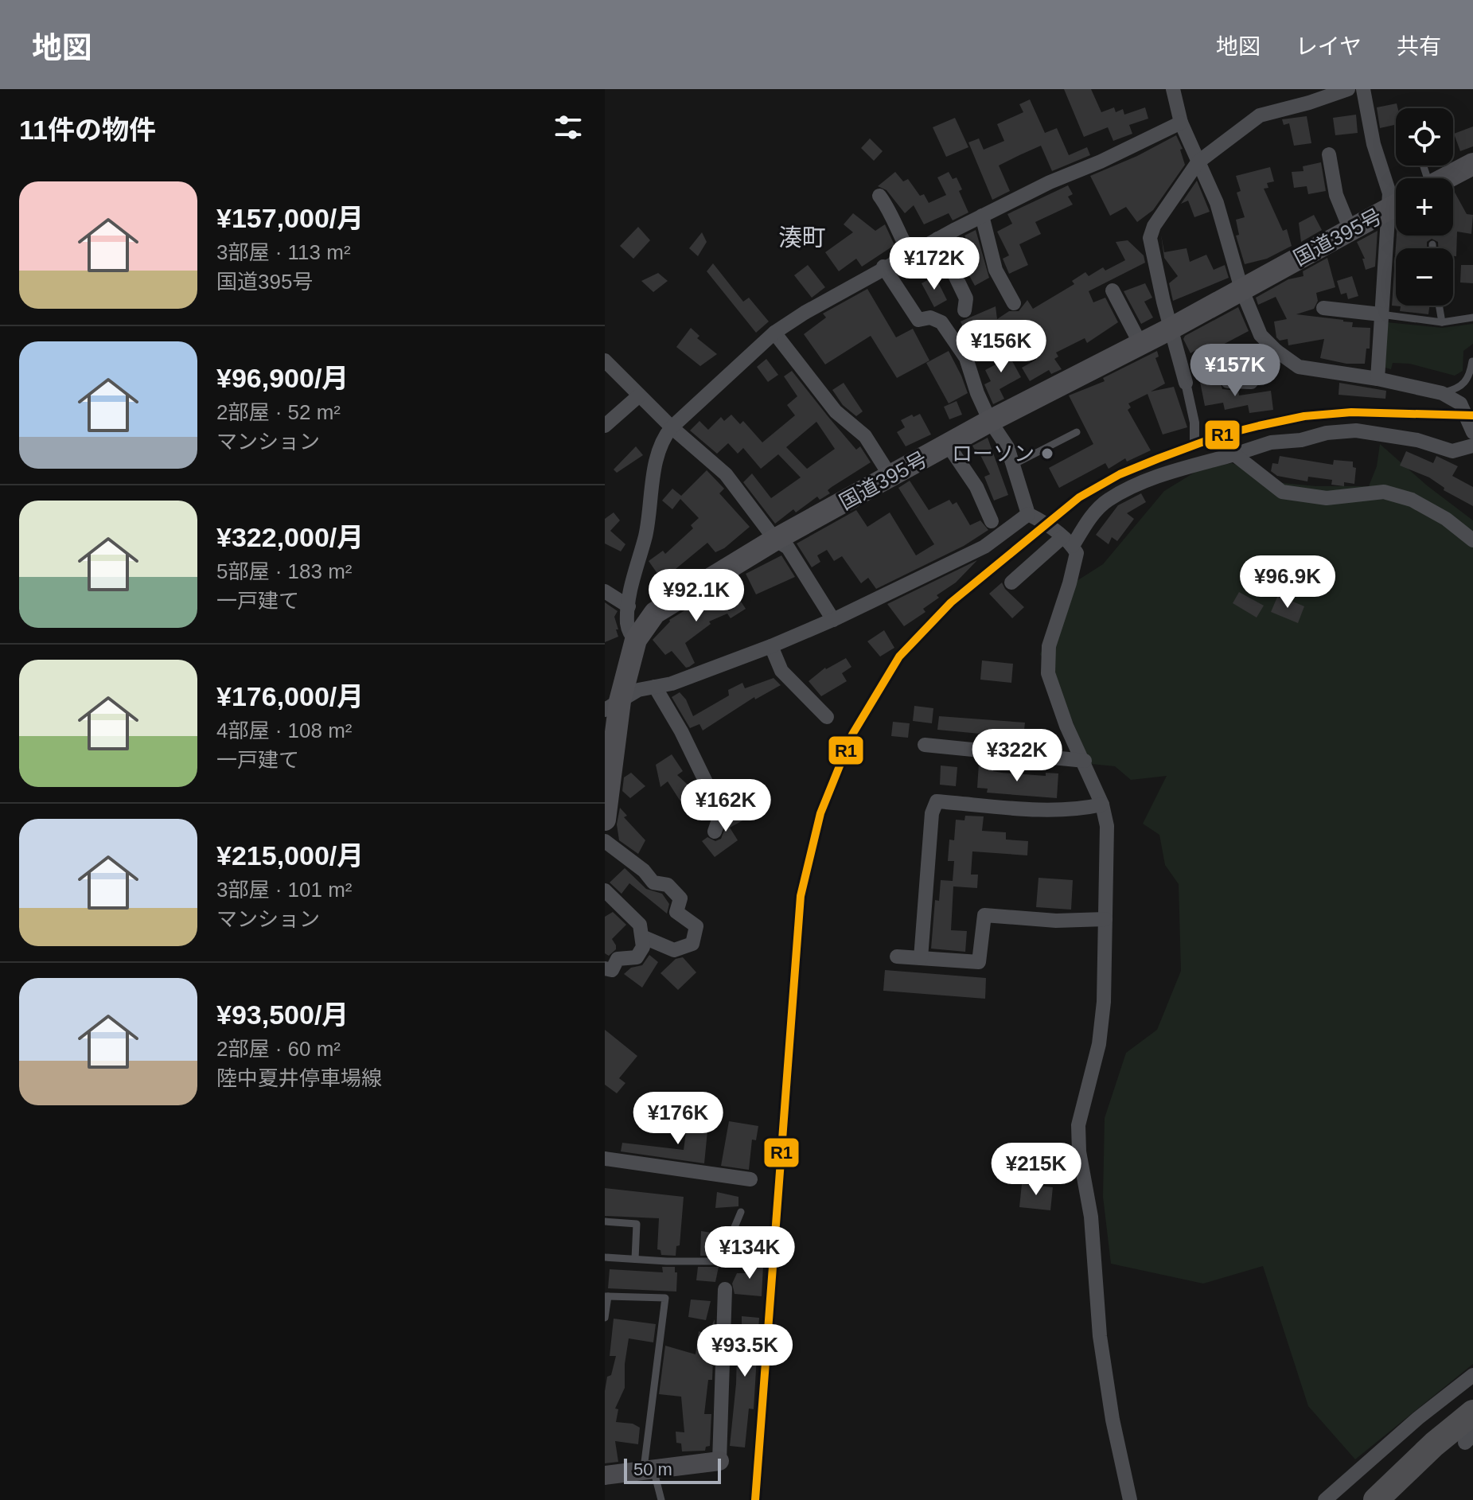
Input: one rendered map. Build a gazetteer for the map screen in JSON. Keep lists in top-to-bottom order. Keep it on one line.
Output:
{"streets":{"highway":["国道395号"]},"districts":["湊町"],"places":["ローソン"],"lines":["transit line R1"],"scale_bar":"50 m","page":{"header":"地図","nav":["地図","レイヤ","共有"],"heading":"11件の物件","map_buttons":["+","−"],"list":[{"name":"¥157,000/月","note":"3部屋 · 113 m² · 国道395号"},{"name":"¥96,900/月","note":"2部屋 · 52 m² · マンション"},{"name":"¥322,000/月","note":"5部屋 · 183 m² · 一戸建て"},{"name":"¥176,000/月","note":"4部屋 · 108 m² · 一戸建て"},{"name":"¥215,000/月","note":"3部屋 · 101 m² · マンション"},{"name":"¥93,500/月","note":"2部屋 · 60 m² · 陸中夏井停車場線"}],"price":["¥172K","¥156K","¥157K","¥96.9K","¥92.1K","¥322K","¥162K","¥176K","¥215K","¥134K","¥93.5K"],"scale":"50 m"}}
